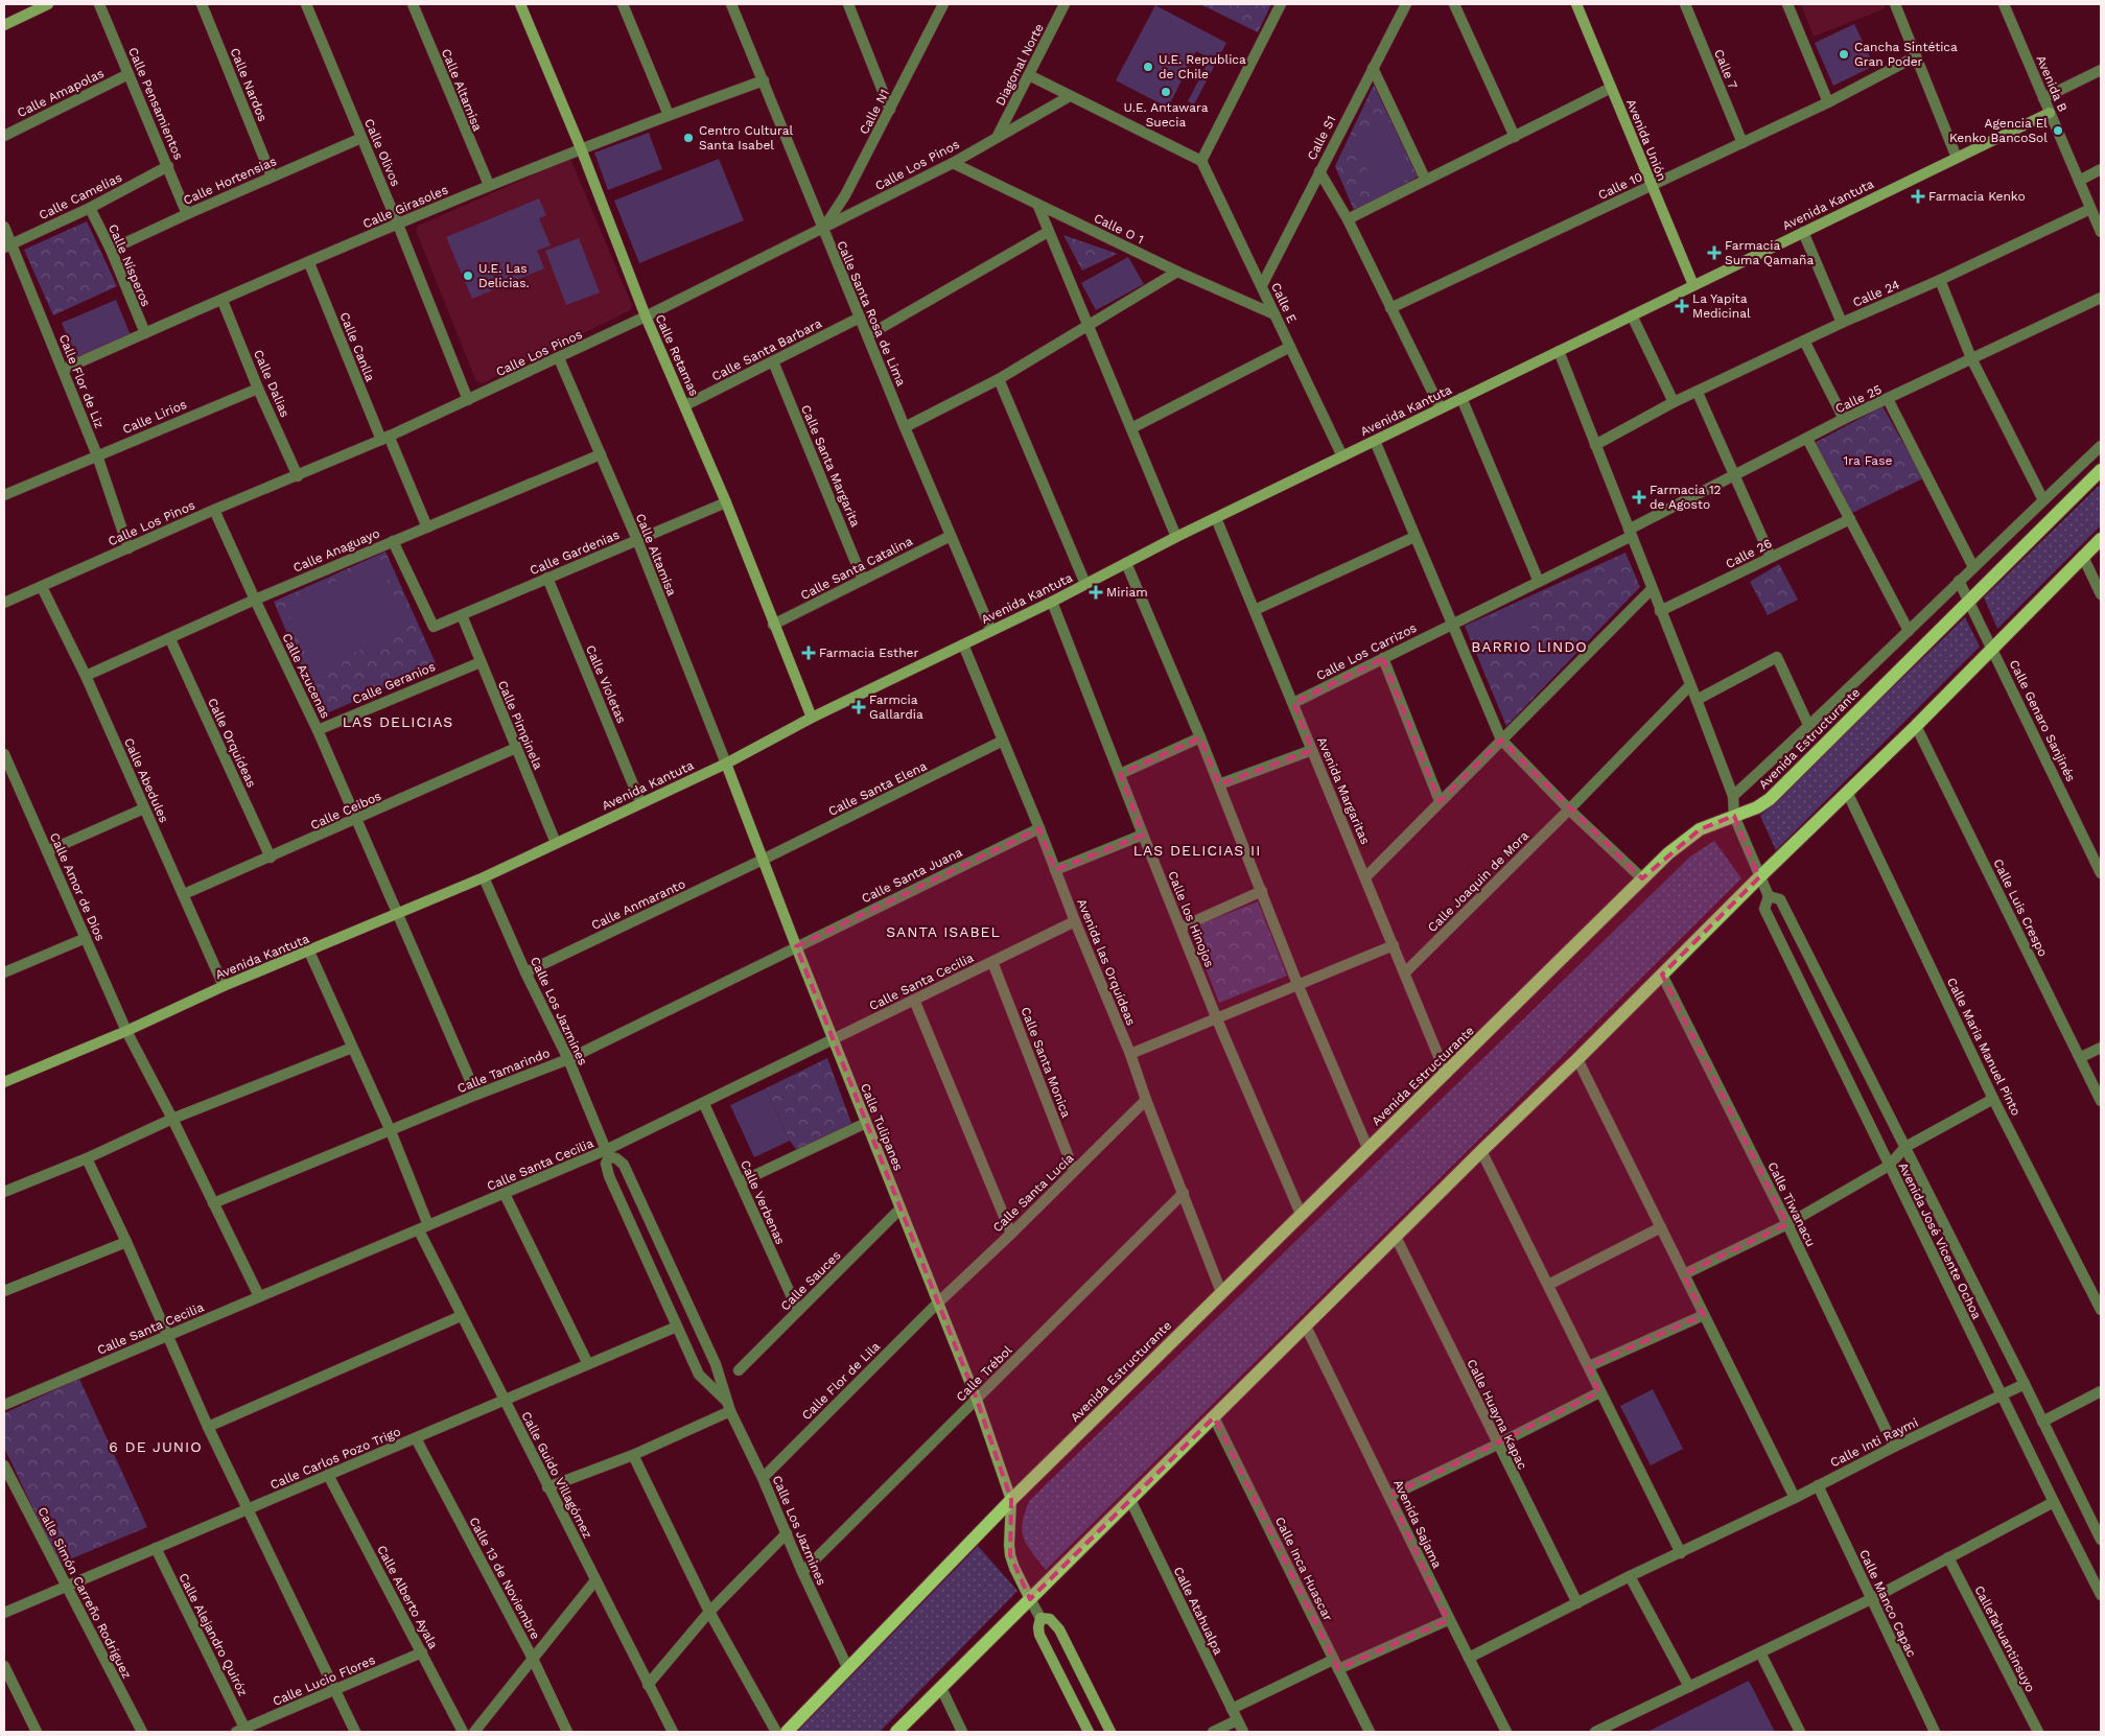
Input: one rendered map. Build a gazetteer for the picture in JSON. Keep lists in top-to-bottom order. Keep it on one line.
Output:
{"streets":{"main road":["Avenida Estructurante"],"street":["Diagonal Norte","Calle 7","Avenida B","Calle Nardos","Calle Altamisa","Calle Amapolas","Calle Pensamientos","Calle N1","Calle S1","Avenida Unión","Calle Olivos","Calle Los Pinos","Calle Hortensias","Calle 10","Calle Camelias","Avenida Kantuta","Calle Girasoles","Calle O 1","Calle Nísperos","Calle 24","Calle E","Calle Santa Rosa de Lima","Calle Canlla","Calle Santa Barbara","Calle Retamas","Calle Flor de Liz","Calle Dalias","Calle 25","Calle Lirios","Calle Santa Margarita","Calle Anaguayo","Calle Gardenias","Calle 26","Calle Santa Catalina","Calle Los Carrizos","Calle Azucenas","Calle Geranios","Calle Violetas","Calle Genaro Sanjinés","Calle Pimpinela","Calle Orquídeas","Calle Abedules","Calle Santa Elena","Avenida Margaritas","Calle Ceibos","Calle Santa Juana","Calle Joaquin de Mora","Calle Amor de Dios","Calle Anmaranto","Calle Luis Crespo","Calle los Hinojos","Avenida las Orquídeas","Calle Santa Cecilia","Calle Los Jazmines","Calle Maria Manuel Pinto","Calle Santa Monica","Calle Tamarindo","Calle Tulipanes","Calle Santa Lucía","Calle Verbenas","Calle Tiwanacu","Avenida José Vicente Ochoa","Calle Sauces","Calle Trébol","Calle Flor de Lila","Calle Huayna Kapac","Calle Inti Raymi","Calle Carlos Pozo Trigo","Calle Guido Villagómez","Avenida Sajama","Calle Inca Huascar","Calle 13 de Noviembre","Calle Simón Carreño Rodríguez","Calle Alberto Ayala","Calle Manco Capac","Calle Atahualpa","Calle Alejandro Quiróz","CalleTahuantinsuyo","Calle Lucio Flores"]},"crossings":[["Diagonal Norte","Calle Los Pinos"],["Calle 7","Calle 10"],["Avenida B","Avenida Kantuta"],["Avenida B","Calle 24"],["Calle Nardos","Calle Hortensias"],["Calle Altamisa","Calle Los Pinos"],["Calle Altamisa","Avenida Kantuta"],["Calle Altamisa","Calle Girasoles"],["Calle Altamisa","Calle Anaguayo"],["Calle Altamisa","Calle Gardenias"],["Calle Altamisa","Calle Tulipanes"],["Calle Amapolas","Calle Pensamientos"],["Calle Pensamientos","Calle Hortensias"],["Calle Pensamientos","Calle Camelias"],["Calle N1","Calle Los Pinos"],["Calle N1","Calle Santa Rosa de Lima"],["Calle S1","Calle E"],["Avenida Unión","Calle 10"],["Avenida Unión","Avenida Kantuta"],["Calle Olivos","Calle Los Pinos"],["Calle Olivos","Calle Hortensias"],["Calle Olivos","Calle Girasoles"],["Calle Los Pinos","Calle O 1"],["Calle Los Pinos","Calle Santa Rosa de Lima"],["Calle Los Pinos","Calle Canlla"],["Calle Los Pinos","Calle Retamas"],["Calle Los Pinos","Calle Flor de Liz"],["Calle Los Pinos","Calle Dalias"],["Calle Los Pinos","Calle Azucenas"],["Calle Los Pinos","Calle Abedules"],["Calle Hortensias","Calle Nísperos"],["Calle Camelias","Calle Nísperos"],["Calle Camelias","Calle Flor de Liz"],["Avenida Kantuta","Calle E"],["Avenida Kantuta","Calle Santa Rosa de Lima"],["Avenida Kantuta","Calle Retamas"],["Avenida Kantuta","Calle Azucenas"],["Avenida Kantuta","Calle Violetas"],["Avenida Kantuta","Calle Pimpinela"],["Avenida Kantuta","Calle Abedules"],["Avenida Kantuta","Avenida Margaritas"],["Avenida Kantuta","Calle Amor de Dios"],["Avenida Kantuta","Calle los Hinojos"],["Avenida Kantuta","Avenida las Orquídeas"],["Avenida Kantuta","Calle Los Jazmines"],["Avenida Kantuta","Calle Tulipanes"],["Avenida Kantuta","Calle Guido Villagómez"],["Calle Girasoles","Calle Nísperos"],["Calle Girasoles","Calle Santa Rosa de Lima"],["Calle Girasoles","Calle Canlla"],["Calle Girasoles","Calle Retamas"],["Calle Girasoles","Calle Flor de Liz"],["Calle Girasoles","Calle Dalias"],["Calle O 1","Calle E"],["Calle Santa Rosa de Lima","Calle Santa Barbara"],["Calle Santa Rosa de Lima","Calle Santa Catalina"],["Calle Canlla","Calle Anaguayo"],["Calle Santa Barbara","Calle Retamas"],["Calle Santa Barbara","Calle Santa Margarita"],["Calle Retamas","Calle Gardenias"],["Calle Retamas","Calle Santa Catalina"],["Calle Flor de Liz","Calle Lirios"],["Calle Dalias","Calle Lirios"],["Calle 25","Calle Los Carrizos"],["Calle Santa Margarita","Calle Santa Catalina"],["Calle Anaguayo","Calle Gardenias"],["Calle Anaguayo","Calle Azucenas"],["Calle Anaguayo","Calle Orquídeas"],["Calle Anaguayo","Calle Abedules"],["Calle Gardenias","Calle Violetas"],["Calle Gardenias","Calle Pimpinela"],["Calle Los Carrizos","Avenida Margaritas"],["Calle Azucenas","Calle Geranios"],["Calle Azucenas","Calle Ceibos"],["Calle Azucenas","Calle Tamarindo"],["Calle Geranios","Calle Pimpinela"],["Calle Genaro Sanjinés","Avenida Estructurante"],["Calle Pimpinela","Calle Ceibos"],["Avenida Estructurante","Avenida Margaritas"],["Avenida Estructurante","Calle los Hinojos"],["Avenida Estructurante","Avenida las Orquídeas"],["Avenida Estructurante","Calle Los Jazmines"],["Avenida Estructurante","Calle Tulipanes"],["Calle Orquídeas","Calle Ceibos"],["Calle Abedules","Calle Ceibos"],["Calle Santa Elena","Calle Anmaranto"],["Calle Santa Elena","Avenida las Orquídeas"],["Calle Santa Elena","Calle Tulipanes"],["Avenida Margaritas","Calle Joaquin de Mora"],["Calle Santa Juana","Avenida las Orquídeas"],["Calle Santa Juana","Calle Tamarindo"],["Calle Santa Juana","Calle Tulipanes"],["Calle Amor de Dios","Calle Santa Cecilia"],["Calle Amor de Dios","Calle Tamarindo"],["Calle Anmaranto","Calle Los Jazmines"],["Calle Anmaranto","Calle Tulipanes"],["Avenida las Orquídeas","Calle Santa Cecilia"],["Avenida las Orquídeas","Calle Santa Lucía"],["Avenida las Orquídeas","Calle Trébol"],["Calle Santa Cecilia","Calle Los Jazmines"],["Calle Santa Cecilia","Calle Santa Monica"],["Calle Santa Cecilia","Calle Tulipanes"],["Calle Santa Cecilia","Calle Verbenas"],["Calle Santa Cecilia","Calle Guido Villagómez"],["Calle Los Jazmines","Calle Tamarindo"],["Calle Los Jazmines","Calle Trébol"],["Calle Los Jazmines","Calle Flor de Lila"],["Calle Los Jazmines","Calle Carlos Pozo Trigo"],["Calle Santa Monica","Calle Santa Lucía"],["Calle Tamarindo","Calle Tulipanes"],["Calle Tamarindo","Calle Guido Villagómez"],["Calle Tulipanes","Calle Santa Lucía"],["Calle Tulipanes","Calle Sauces"],["Calle Tulipanes","Calle Trébol"],["Calle Tulipanes","Calle Flor de Lila"],["Calle Santa Lucía","Calle Flor de Lila"],["Calle Verbenas","Calle Sauces"],["Calle Tiwanacu","Calle Inti Raymi"],["Avenida José Vicente Ochoa","Calle Inti Raymi"],["Calle Huayna Kapac","Calle Inti Raymi"],["Calle Inti Raymi","Avenida Sajama"],["Calle Inti Raymi","Calle Manco Capac"],["Calle Carlos Pozo Trigo","Calle Guido Villagómez"],["Calle Carlos Pozo Trigo","Calle 13 de Noviembre"],["Calle Carlos Pozo Trigo","Calle Simón Carreño Rodríguez"],["Calle Carlos Pozo Trigo","Calle Alberto Ayala"],["Calle Carlos Pozo Trigo","Calle Alejandro Quiróz"],["Calle Alberto Ayala","Calle Lucio Flores"],["Calle Alejandro Quiróz","Calle Lucio Flores"]],"districts":["BARRIO LINDO","LAS DELICIAS","LAS DELICIAS II","SANTA ISABEL","6 DE JUNIO"],"parks":["1ra Fase"],"places":{"other":["Cancha Sintética Gran Poder","U.E. Republica de Chile","U.E. Antawara Suecia","Agencia El Kenko BancoSol","Centro Cultural Santa Isabel","U.E. Las Delicias."],"health":["Farmacia Kenko","Farmacia Suma Qamaña","La Yapita Medicinal","Farmacia 12 de Agosto","Miriam","Farmacia Esther","Farmcia Gallardia"]}}
